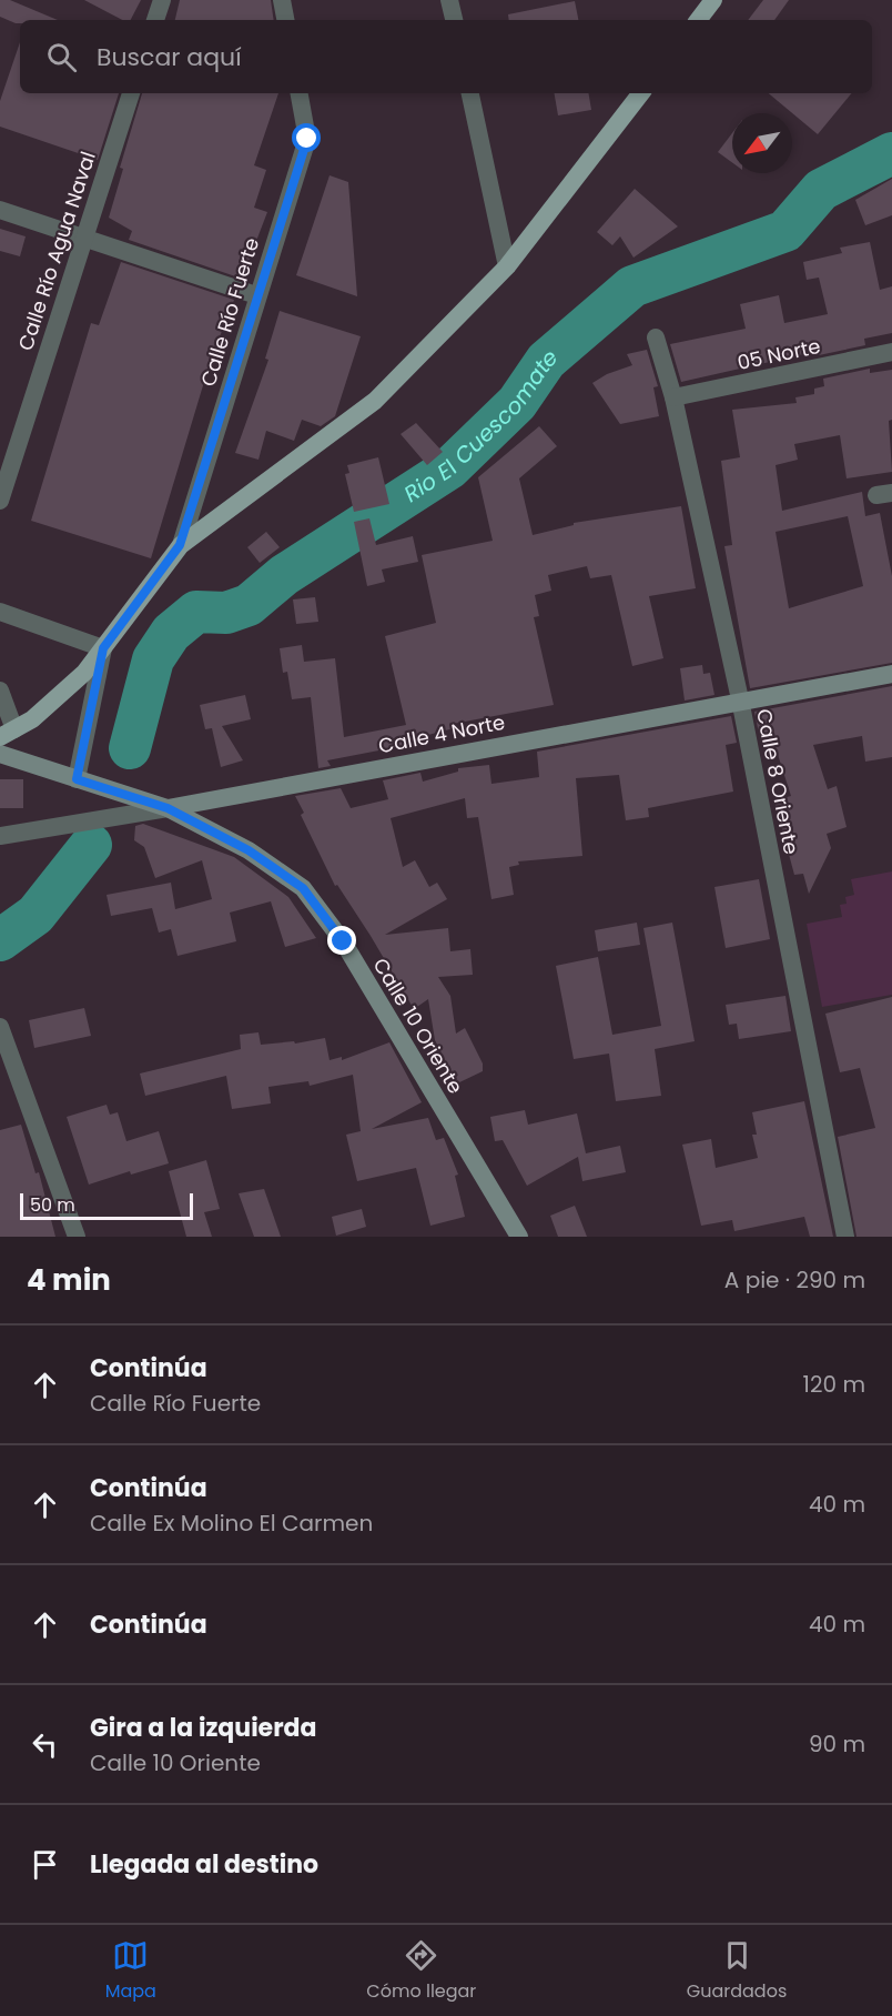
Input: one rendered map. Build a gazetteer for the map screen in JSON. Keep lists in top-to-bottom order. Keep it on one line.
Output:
{"streets":{"main road":["Calle 4 Norte","Calle 10 Oriente"],"street":["Calle Río Agua Naval","Calle Río Fuerte","05 Norte","Calle 8 Oriente"]},"crossings":[["05 Norte","Calle 8 Oriente"],["Calle 4 Norte","Calle 8 Oriente"],["Calle 4 Norte","Calle 10 Oriente"]],"water":["Rio El Cuescomate"],"scale_bar":"50 m","north":"bottom left","page":{"search":"Buscar aquí","scale":"50 m","heading":["4 min","A pie · 290 m"],"list":[["Continúa","Calle Río Fuerte","120 m"],["Continúa","Calle Ex Molino El Carmen","40 m"],["Continúa","40 m"],["Gira a la izquierda","Calle 10 Oriente","90 m"],"Llegada al destino"],"nav":["Mapa","Cómo llegar","Guardados"]}}
